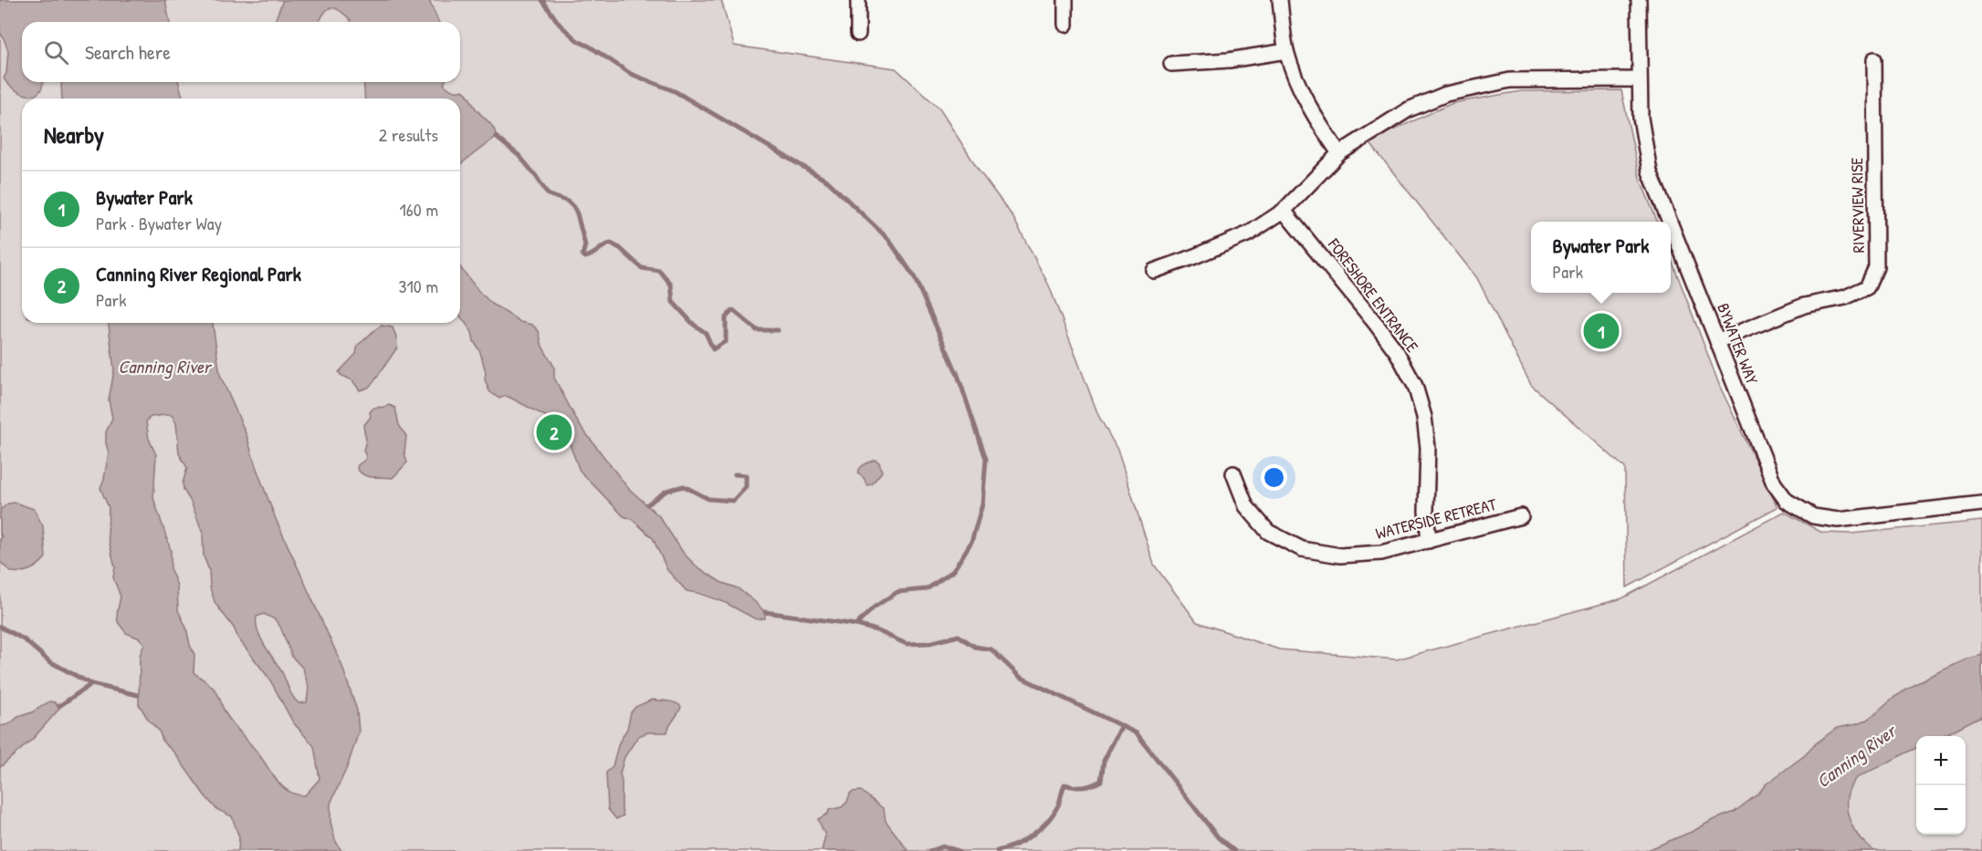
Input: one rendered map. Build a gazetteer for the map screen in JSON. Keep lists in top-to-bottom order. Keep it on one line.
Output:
{"streets":{"street":["RIVERVIEW RISE","FORESHORE ENTRANCE","BYWATER WAY","WATERSIDE RETREAT"]},"crossings":[["RIVERVIEW RISE","BYWATER WAY"],["FORESHORE ENTRANCE","WATERSIDE RETREAT"]],"water":["Canning River"],"page":{"search":"Search here","heading":["Nearby","2 results"],"list":[{"mark":"1","name":"Bywater Park","note":"Park · Bywater Way","value":"160 m"},{"mark":"2","name":"Canning River Regional Park","note":"Park","value":"310 m"}],"popup":["Bywater Park","Park"],"pins":["1","2"],"map_buttons":["+","−"]}}
